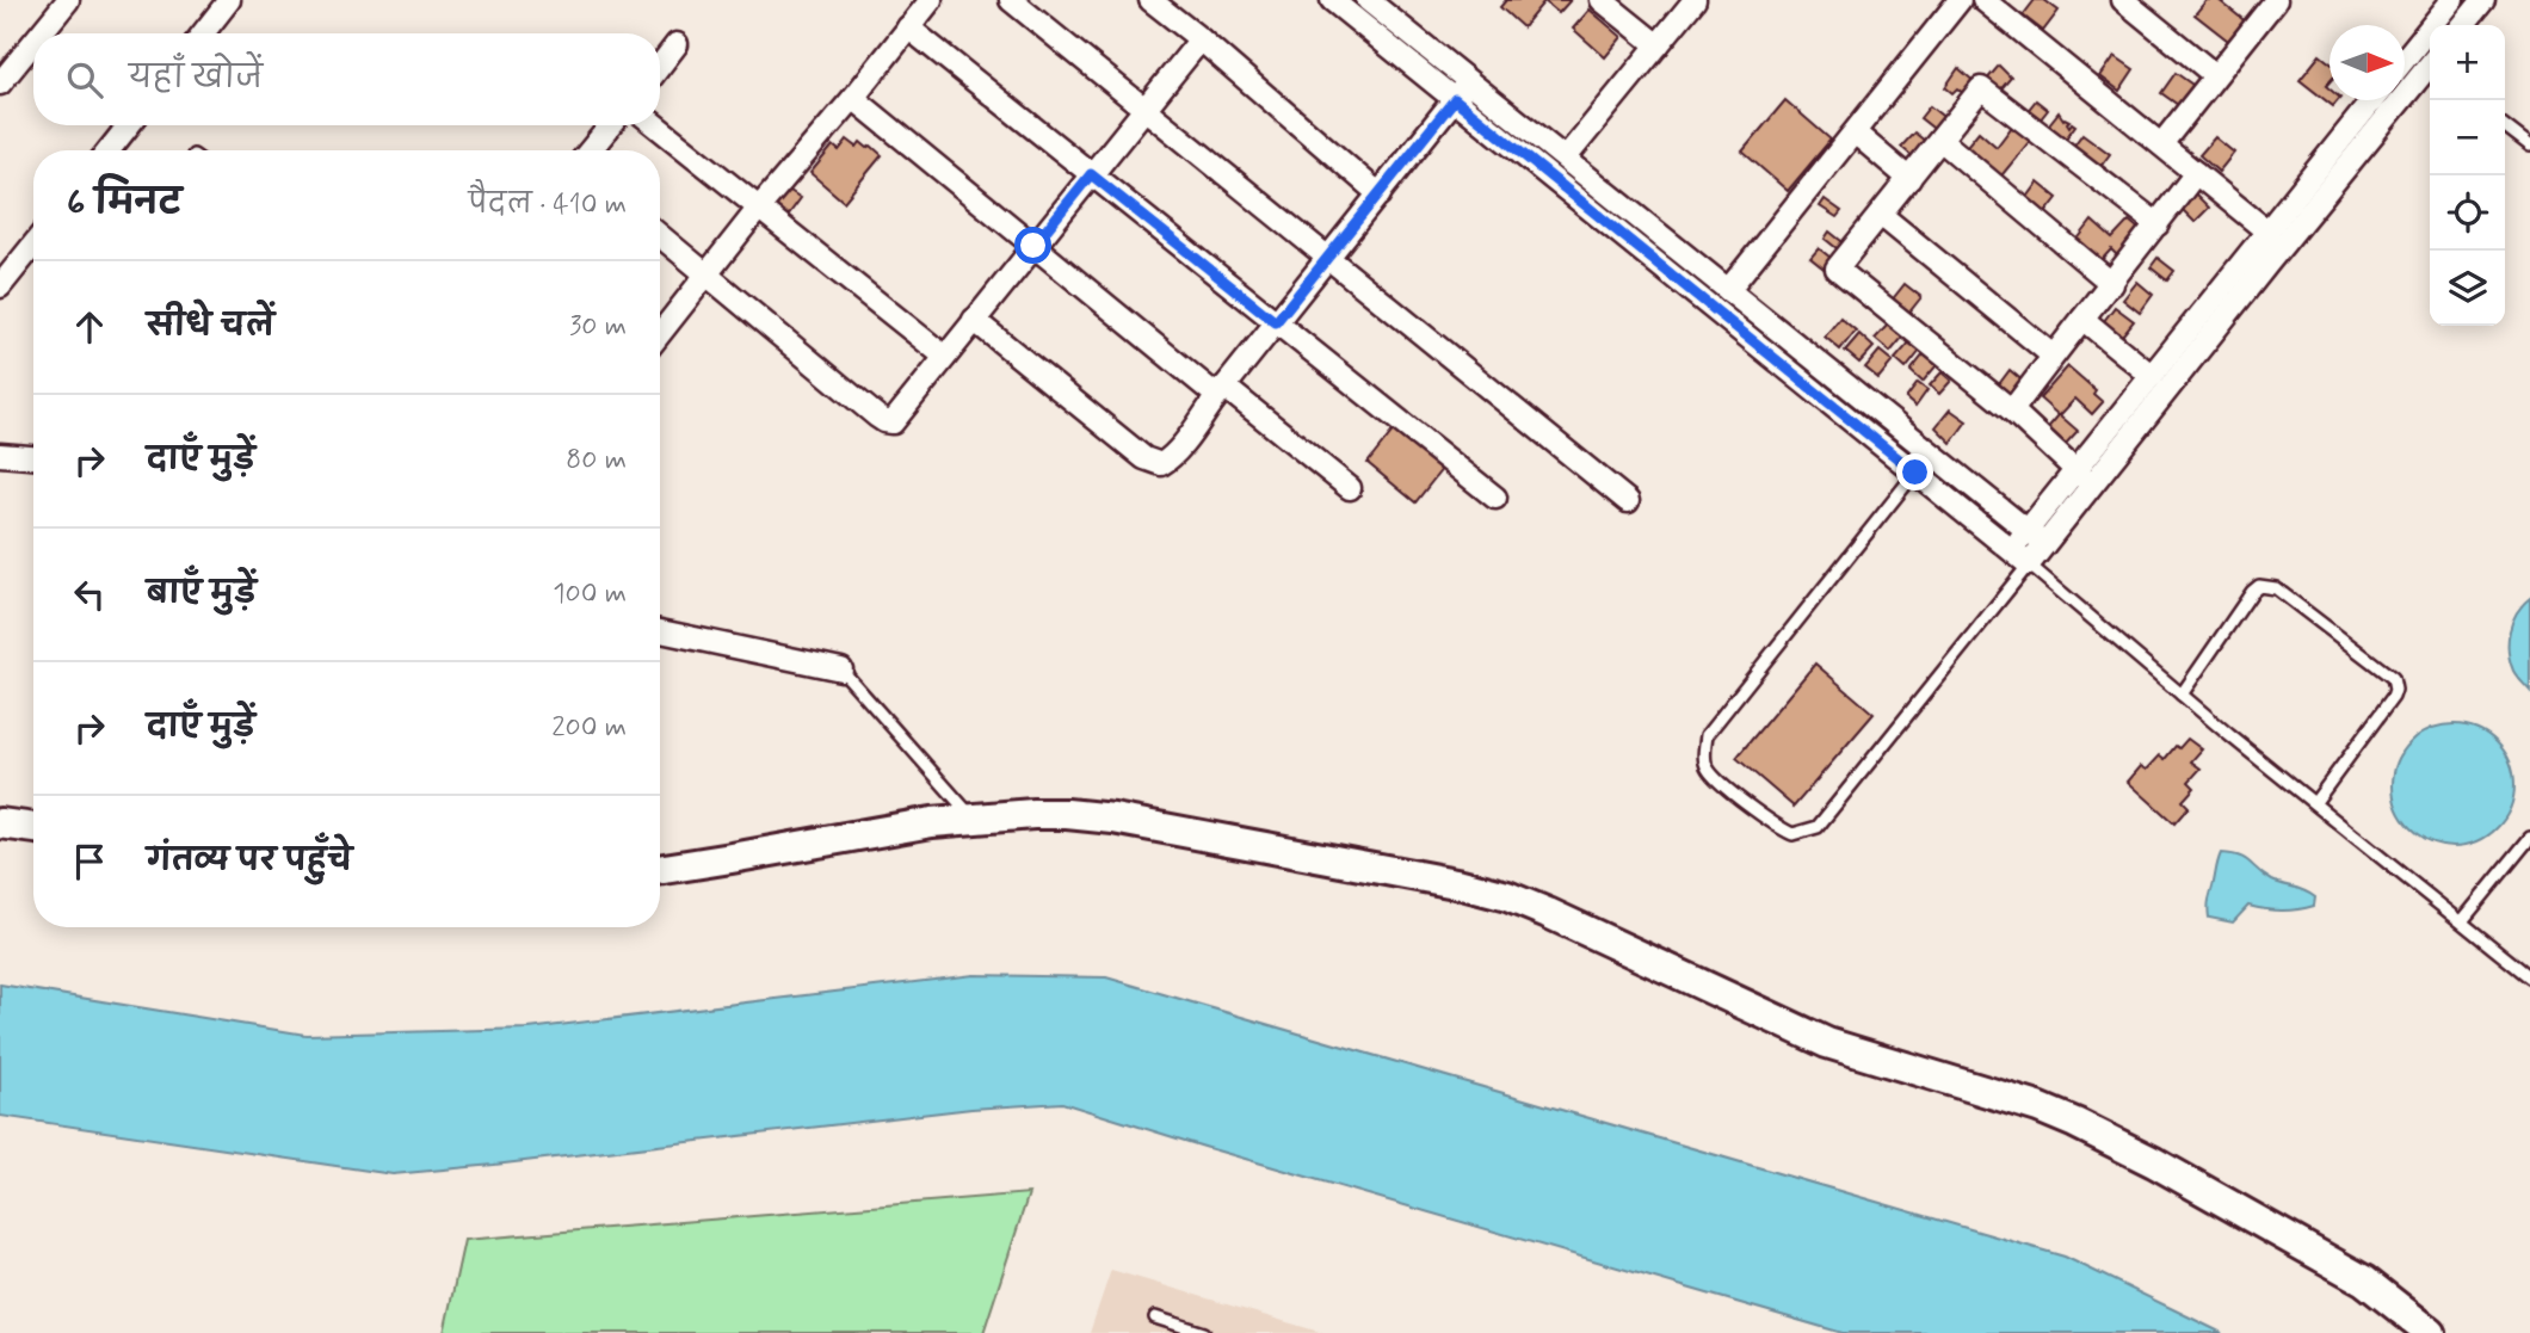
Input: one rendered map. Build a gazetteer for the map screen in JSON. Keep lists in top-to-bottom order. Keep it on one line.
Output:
{"north":"right","page":{"map_buttons":["+","−"],"search":"यहाँ खोजें","heading":["6 मिनट","पैदल · 410 m"],"list":[["सीधे चलें","30 m"],["दाएँ मुड़ें","80 m"],["बाएँ मुड़ें","100 m"],["दाएँ मुड़ें","200 m"],"गंतव्य पर पहुँचे"]}}
